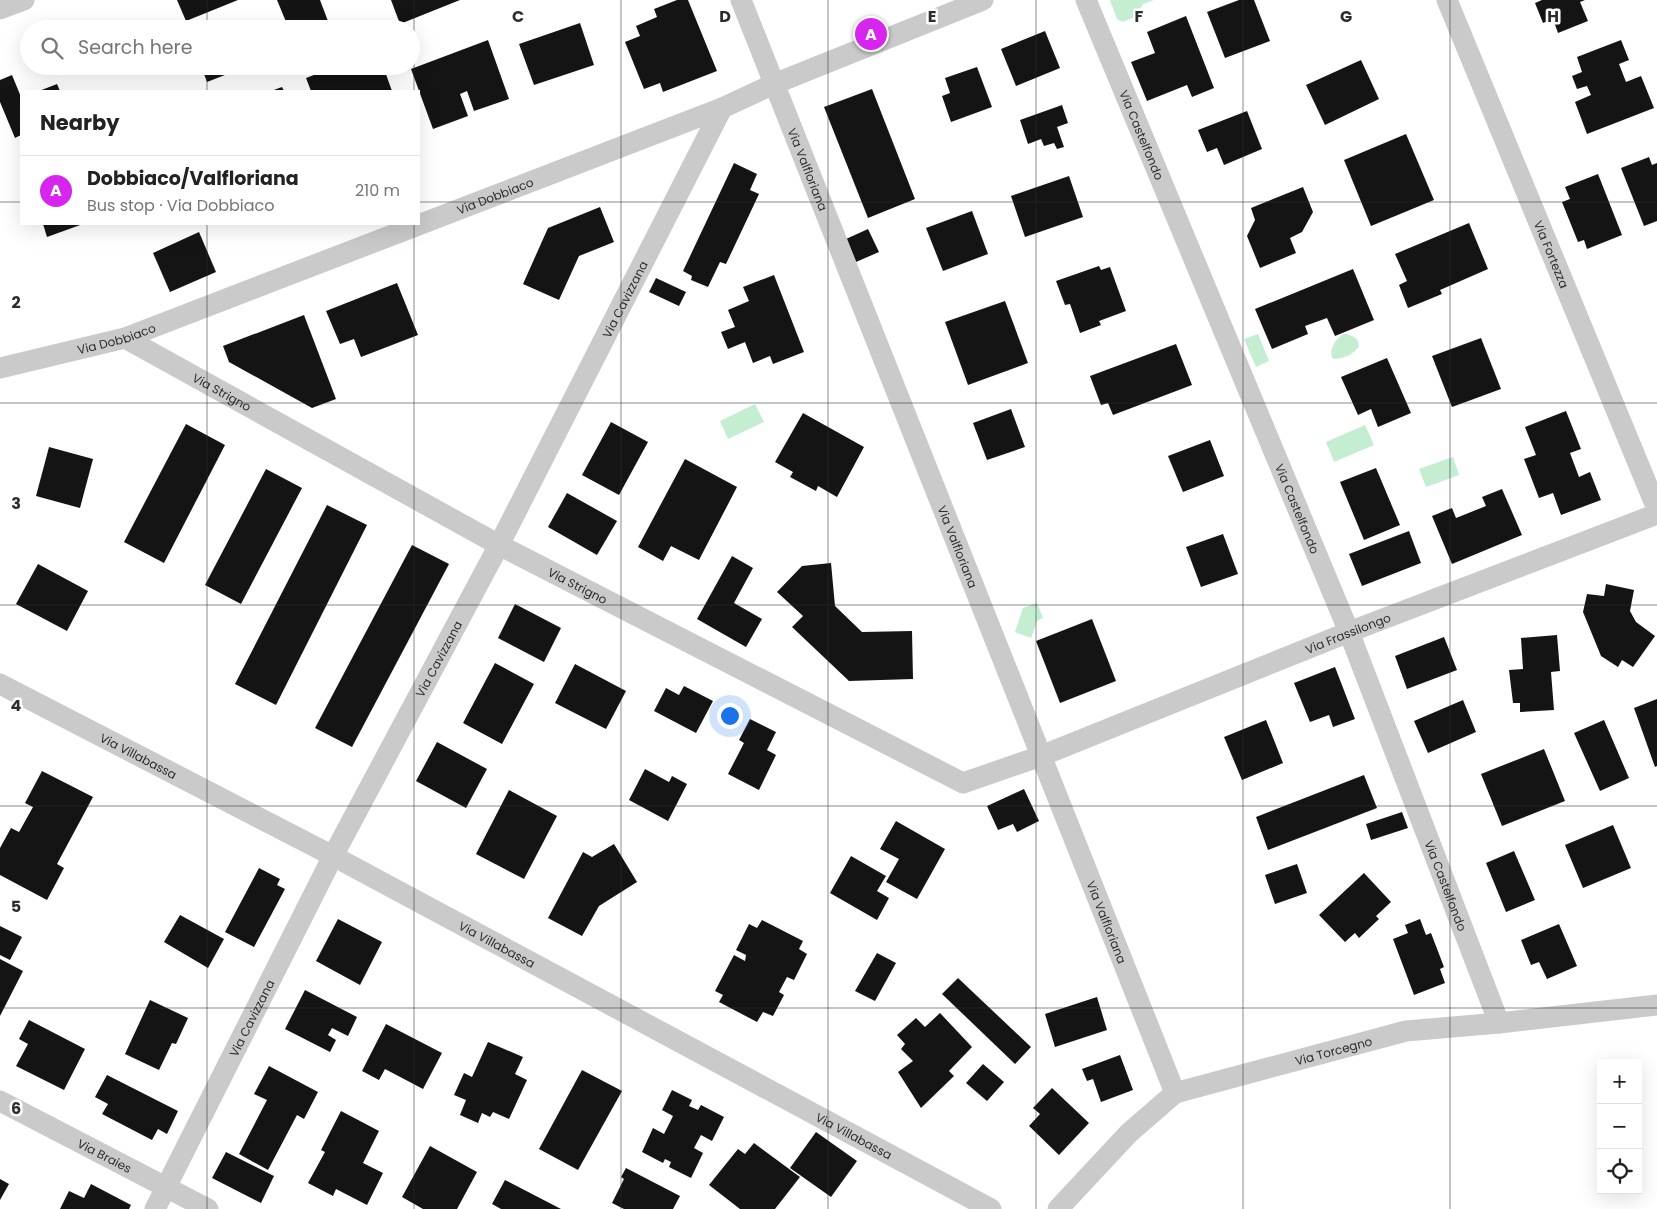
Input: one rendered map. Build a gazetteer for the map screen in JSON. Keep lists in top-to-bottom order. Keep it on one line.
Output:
{"streets":{"street":["Via Castelfondo","Via Valfloriana","Via Dobbiaco","Via Fortezza","Via Cavizzana","Via Strigno","Via Frassilongo","Via Villabassa","Via Torcegno","Via Braies"]},"crossings":[["Via Castelfondo","Via Frassilongo"],["Via Castelfondo","Via Torcegno"],["Via Valfloriana","Via Dobbiaco"],["Via Valfloriana","Via Strigno"],["Via Valfloriana","Via Frassilongo"],["Via Valfloriana","Via Torcegno"],["Via Dobbiaco","Via Cavizzana"],["Via Dobbiaco","Via Strigno"],["Via Cavizzana","Via Strigno"],["Via Cavizzana","Via Villabassa"],["Via Cavizzana","Via Braies"],["Via Strigno","Via Frassilongo"]],"page":{"pins":"A","search":"Search here","heading":"Nearby","list":[{"mark":"A","name":"Dobbiaco/Valfloriana","note":"Bus stop · Via Dobbiaco","value":"210 m"}],"map_buttons":["+","−"]},"grid":{"columns":["C","D","E","F","G","H"],"rows":["2","3","4","5","6"]}}
